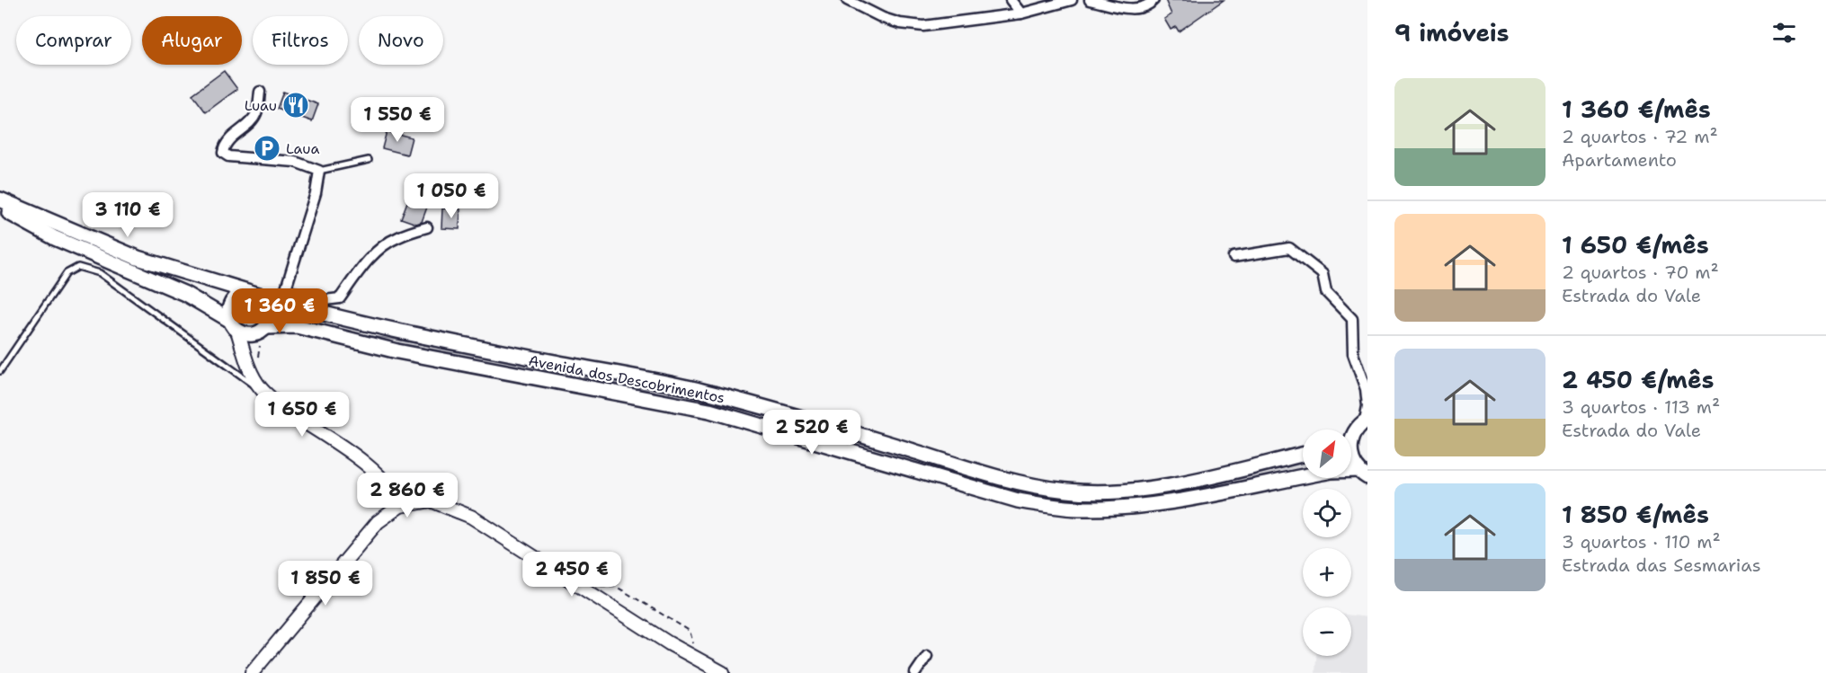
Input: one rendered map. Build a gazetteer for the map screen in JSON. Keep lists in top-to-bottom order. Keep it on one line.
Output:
{"streets":{"main road":["Avenida dos Descobrimentos"]},"places":{"restaurant":["Luau"],"parking":["Laua"]},"north":"top right","page":{"heading":"9 imóveis","chip":["Comprar","Alugar","Filtros","Novo"],"list":[{"name":"1 360 €/mês","note":"2 quartos · 72 m² · Apartamento"},{"name":"1 650 €/mês","note":"2 quartos · 70 m² · Estrada do Vale"},{"name":"2 450 €/mês","note":"3 quartos · 113 m² · Estrada do Vale"},{"name":"1 850 €/mês","note":"3 quartos · 110 m² · Estrada das Sesmarias"}],"price":["1 550 €","1 050 €","3 110 €","1 360 €","1 650 €","2 520 €","2 860 €","2 450 €","1 850 €"],"map_buttons":["+","−"]}}
